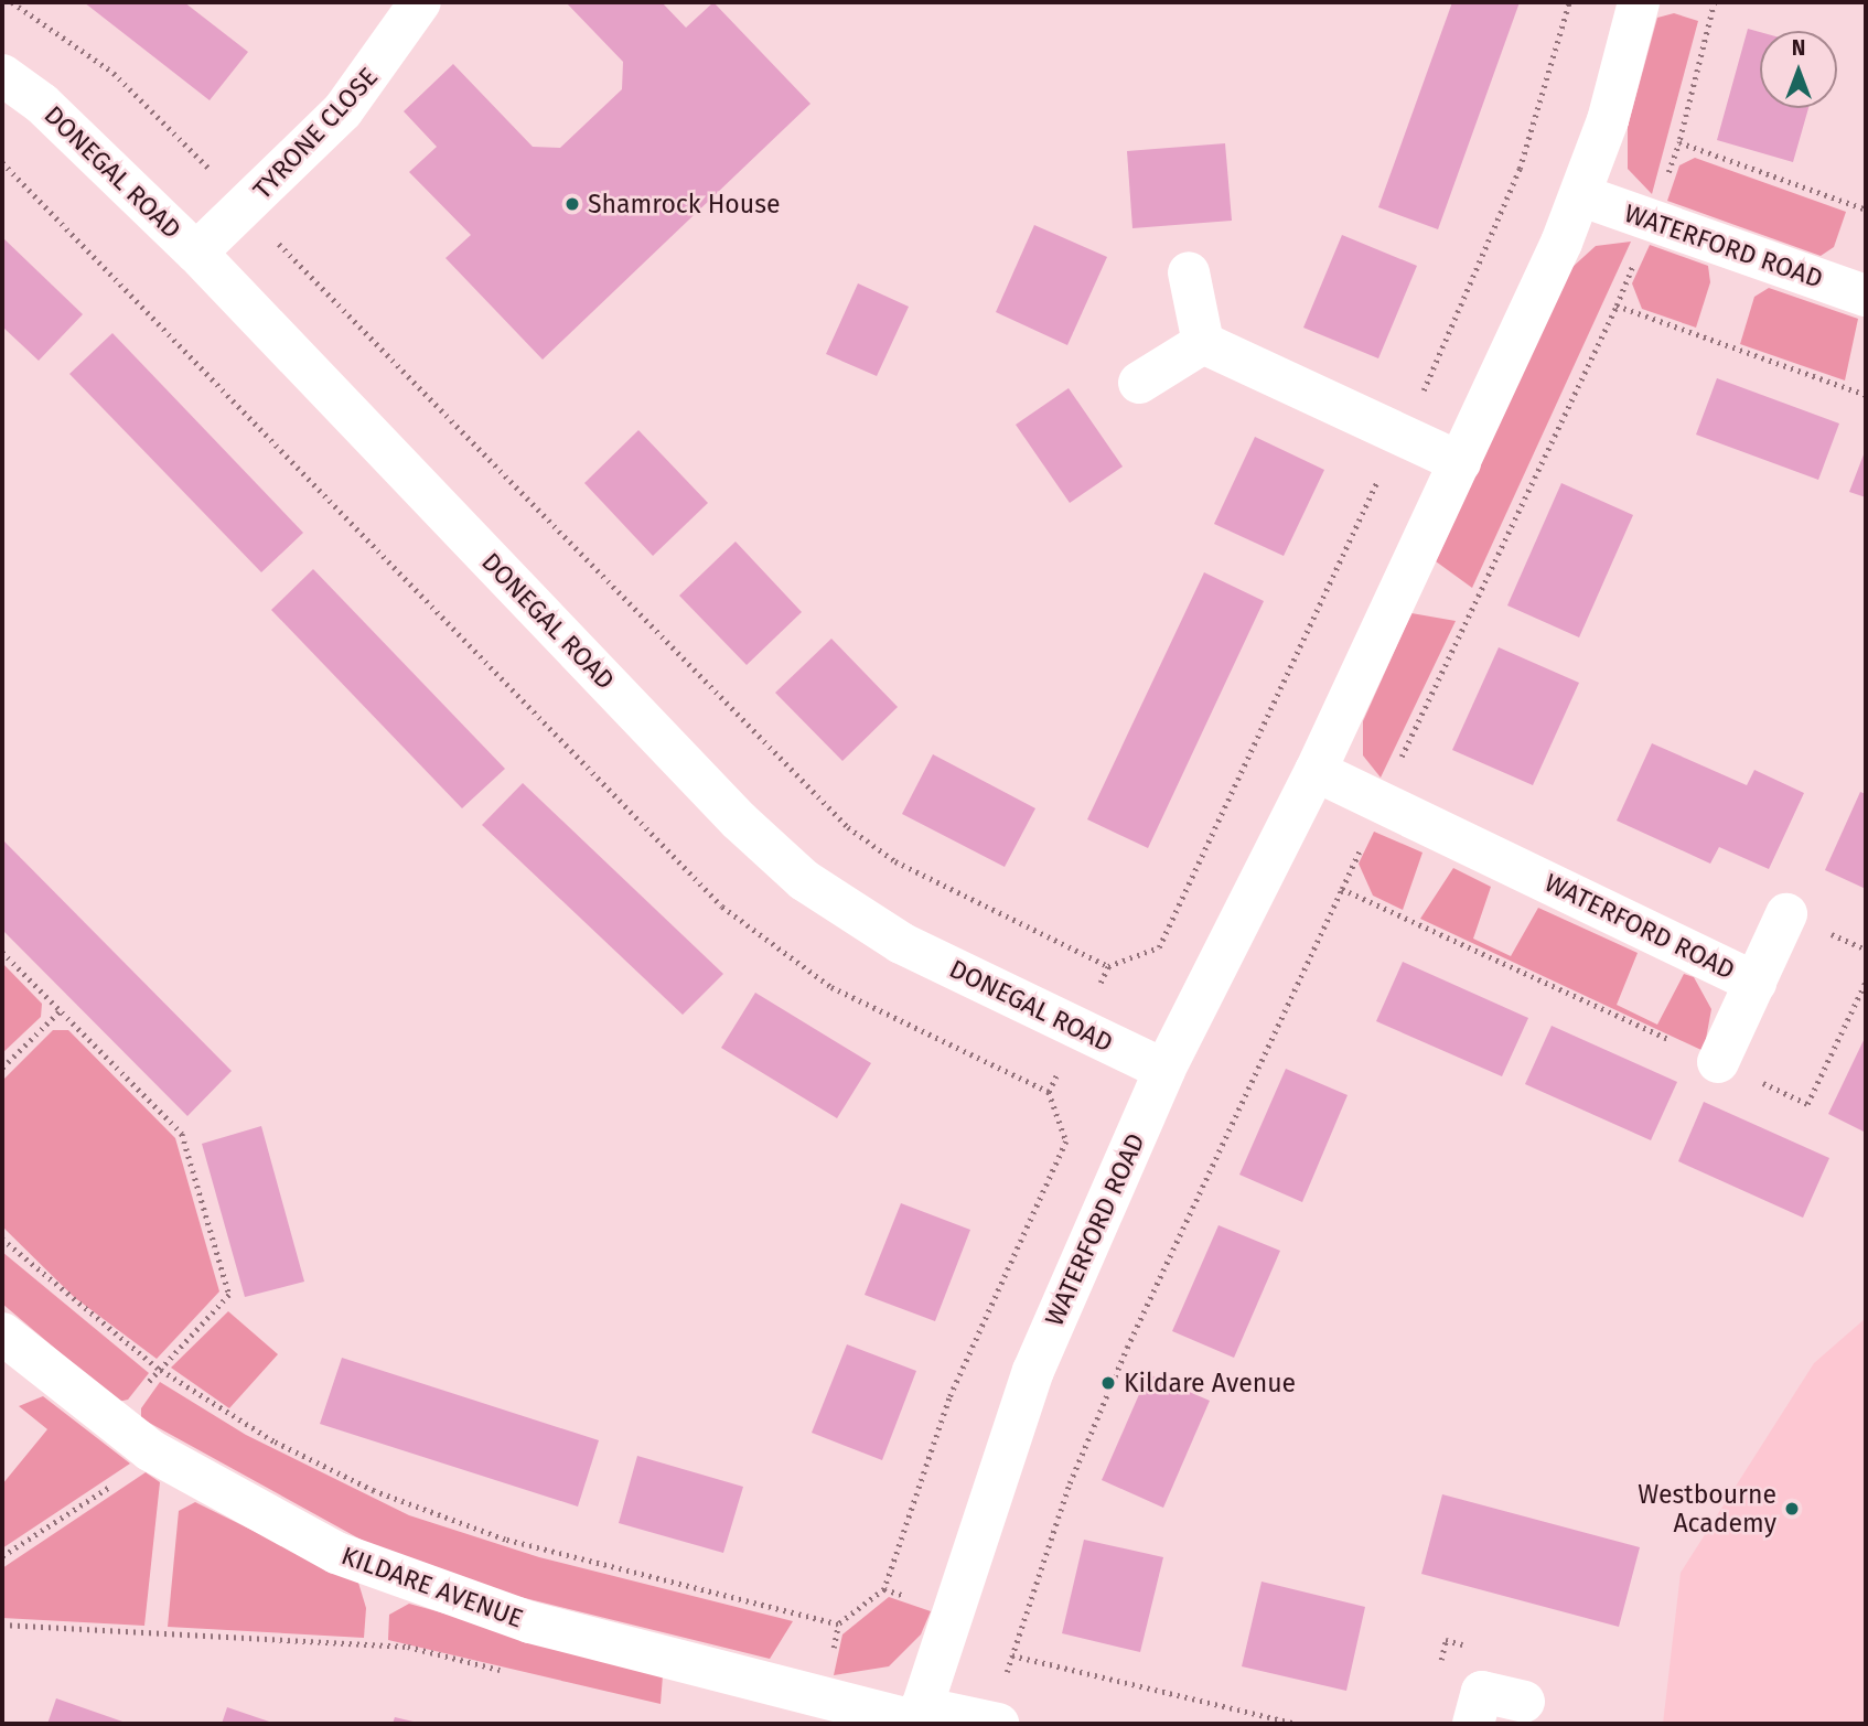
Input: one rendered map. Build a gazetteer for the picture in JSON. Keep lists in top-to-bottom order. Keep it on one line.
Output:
{"streets":{"street":["TYRONE CLOSE","DONEGAL ROAD","WATERFORD ROAD","KILDARE AVENUE"]},"crossings":[["TYRONE CLOSE","DONEGAL ROAD"],["DONEGAL ROAD","WATERFORD ROAD"],["WATERFORD ROAD","KILDARE AVENUE"]],"places":["Shamrock House","Kildare Avenue","Westbourne Academy"],"north":"top"}
